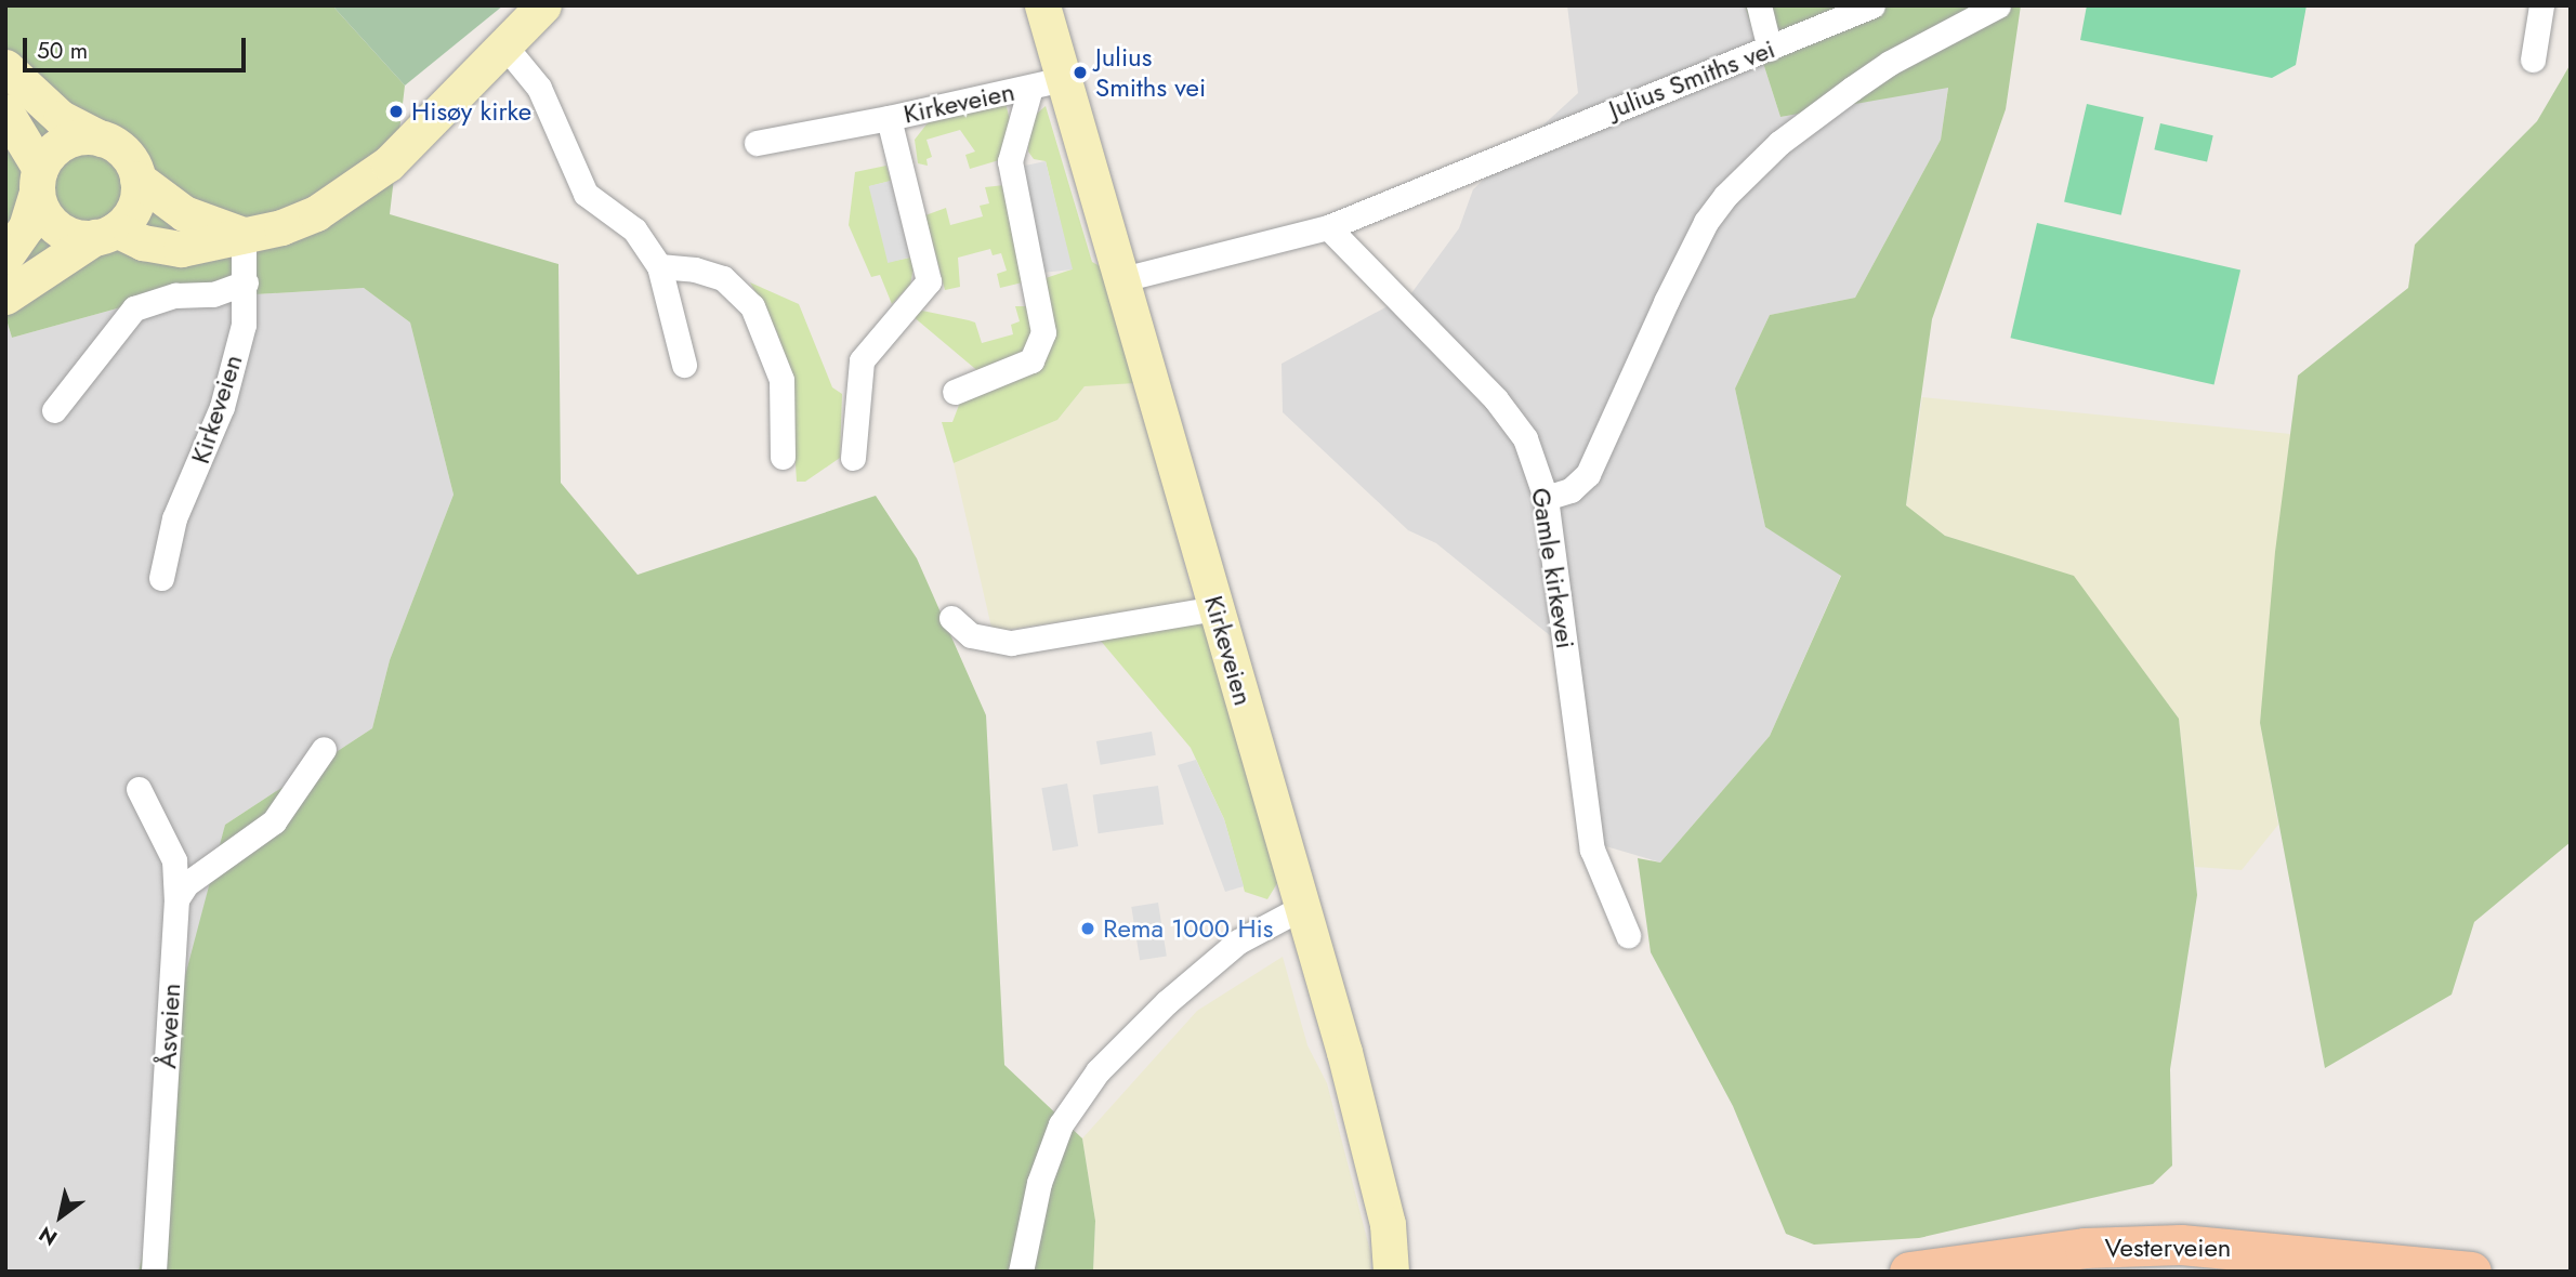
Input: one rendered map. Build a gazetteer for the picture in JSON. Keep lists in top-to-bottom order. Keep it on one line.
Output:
{"streets":{"main road":["Kirkeveien","Vesterveien"],"street":["Julius Smiths vei","Gamle kirkevei","Åsveien"]},"crossings":[["Julius Smiths vei","Kirkeveien"],["Julius Smiths vei","Gamle kirkevei"]],"places":["Julius Smiths vei","Hisøy kirke","Rema 1000 His"],"scale_bar":"50 m","north":"bottom left"}
